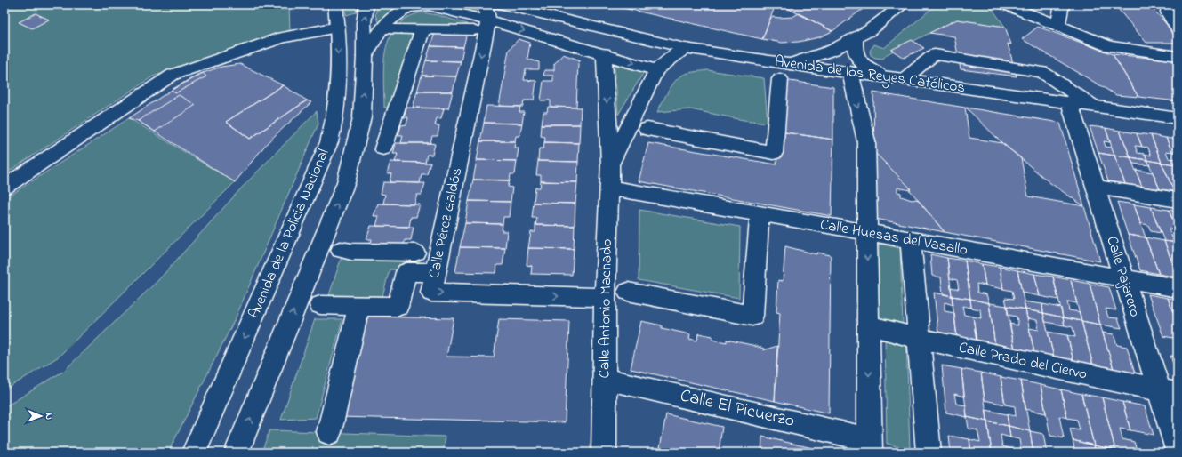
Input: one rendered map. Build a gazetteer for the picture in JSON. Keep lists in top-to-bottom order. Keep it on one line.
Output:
{"streets":{"street":["Avenida de los Reyes Católicos","Calle Pérez Galdós","Avenida de la Policía Nacional","Calle Huesas del Vasallo","Calle Pajarero","Calle Antonio Machado","Calle Prado del Ciervo","Calle El Picuerzo"]},"crossings":[["Avenida de los Reyes Católicos","Calle Pajarero"],["Avenida de los Reyes Católicos","Calle Antonio Machado"],["Calle Pérez Galdós","Calle Antonio Machado"],["Calle Huesas del Vasallo","Calle Pajarero"],["Calle Huesas del Vasallo","Calle Antonio Machado"],["Calle Pajarero","Calle Prado del Ciervo"],["Calle Antonio Machado","Calle El Picuerzo"]],"north":"right"}
